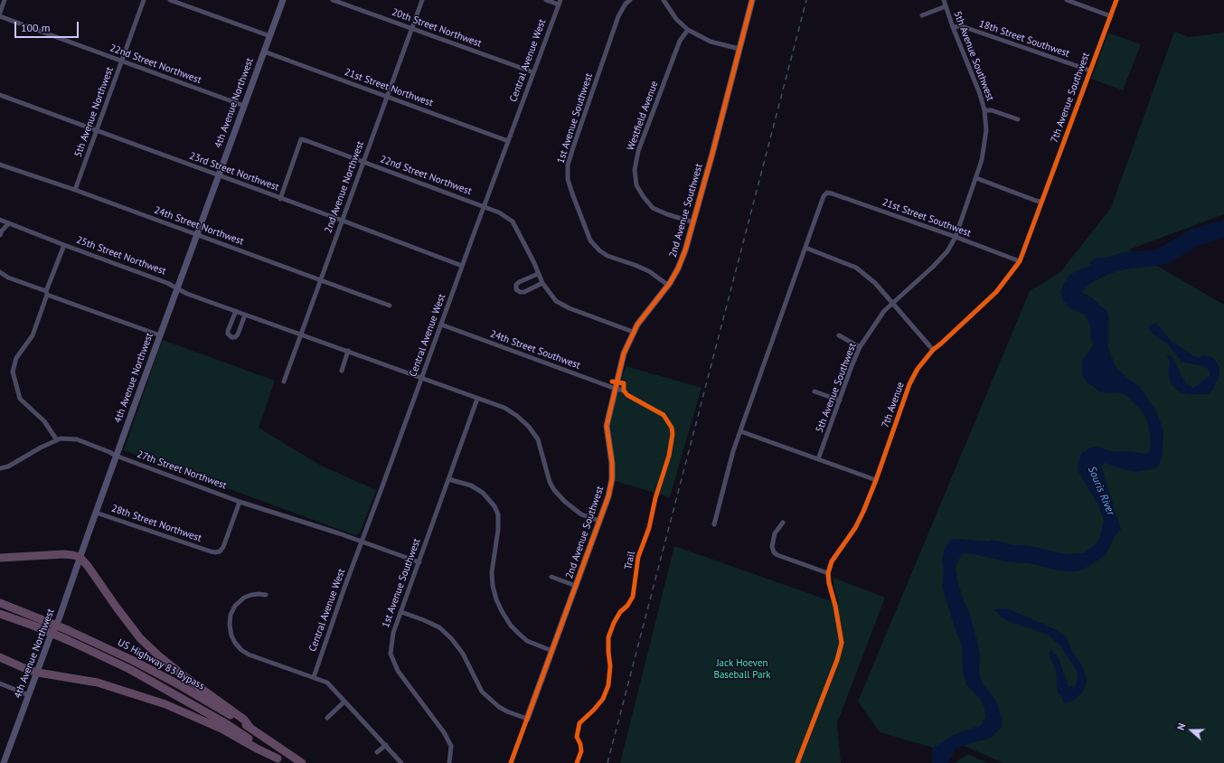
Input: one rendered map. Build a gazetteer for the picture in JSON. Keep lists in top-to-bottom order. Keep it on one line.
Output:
{"streets":{"highway":["US Highway 83 Bypass"],"street":["20th Street Northwest","18th Street Southwest","5th Avenue Southwest","Central Avenue West","22nd Street Northwest","21st Street Northwest","7th Avenue Southwest","4th Avenue Northwest","5th Avenue Northwest","Westfield Avenue","1st Avenue Southwest","23rd Street Northwest","2nd Avenue Northwest","2nd Avenue Southwest","21st Street Southwest","24th Street Northwest","25th Street Northwest","24th Street Southwest","7th Avenue","27th Street Northwest","28th Street Northwest"],"cycle path":["Trail"]},"crossings":[["20th Street Northwest","Central Avenue West"],["20th Street Northwest","2nd Avenue Northwest"],["18th Street Southwest","5th Avenue Southwest"],["18th Street Southwest","7th Avenue Southwest"],["5th Avenue Southwest","21st Street Southwest"],["Central Avenue West","22nd Street Northwest"],["Central Avenue West","21st Street Northwest"],["Central Avenue West","23rd Street Northwest"],["Central Avenue West","25th Street Northwest"],["Central Avenue West","24th Street Southwest"],["Central Avenue West","27th Street Northwest"],["22nd Street Northwest","4th Avenue Northwest"],["22nd Street Northwest","5th Avenue Northwest"],["22nd Street Northwest","23rd Street Northwest"],["22nd Street Northwest","2nd Avenue Northwest"],["22nd Street Northwest","2nd Avenue Southwest"],["21st Street Northwest","4th Avenue Northwest"],["21st Street Northwest","2nd Avenue Northwest"],["7th Avenue Southwest","21st Street Southwest"],["7th Avenue Southwest","7th Avenue"],["4th Avenue Northwest","23rd Street Northwest"],["4th Avenue Northwest","24th Street Northwest"],["4th Avenue Northwest","25th Street Northwest"],["4th Avenue Northwest","27th Street Northwest"],["4th Avenue Northwest","28th Street Northwest"],["5th Avenue Northwest","23rd Street Northwest"],["5th Avenue Northwest","24th Street Northwest"],["Westfield Avenue","2nd Avenue Southwest"],["1st Avenue Southwest","2nd Avenue Southwest"],["1st Avenue Southwest","25th Street Northwest"],["1st Avenue Southwest","27th Street Northwest"],["23rd Street Northwest","2nd Avenue Northwest"],["2nd Avenue Northwest","24th Street Northwest"],["2nd Avenue Northwest","25th Street Northwest"],["2nd Avenue Southwest","25th Street Northwest"],["2nd Avenue Southwest","24th Street Southwest"],["21st Street Southwest","7th Avenue"],["27th Street Northwest","28th Street Northwest"]],"water":["Souris River"],"parks":["Jack Hoeven Baseball Park"],"scale_bar":"100 m","north":"left"}
